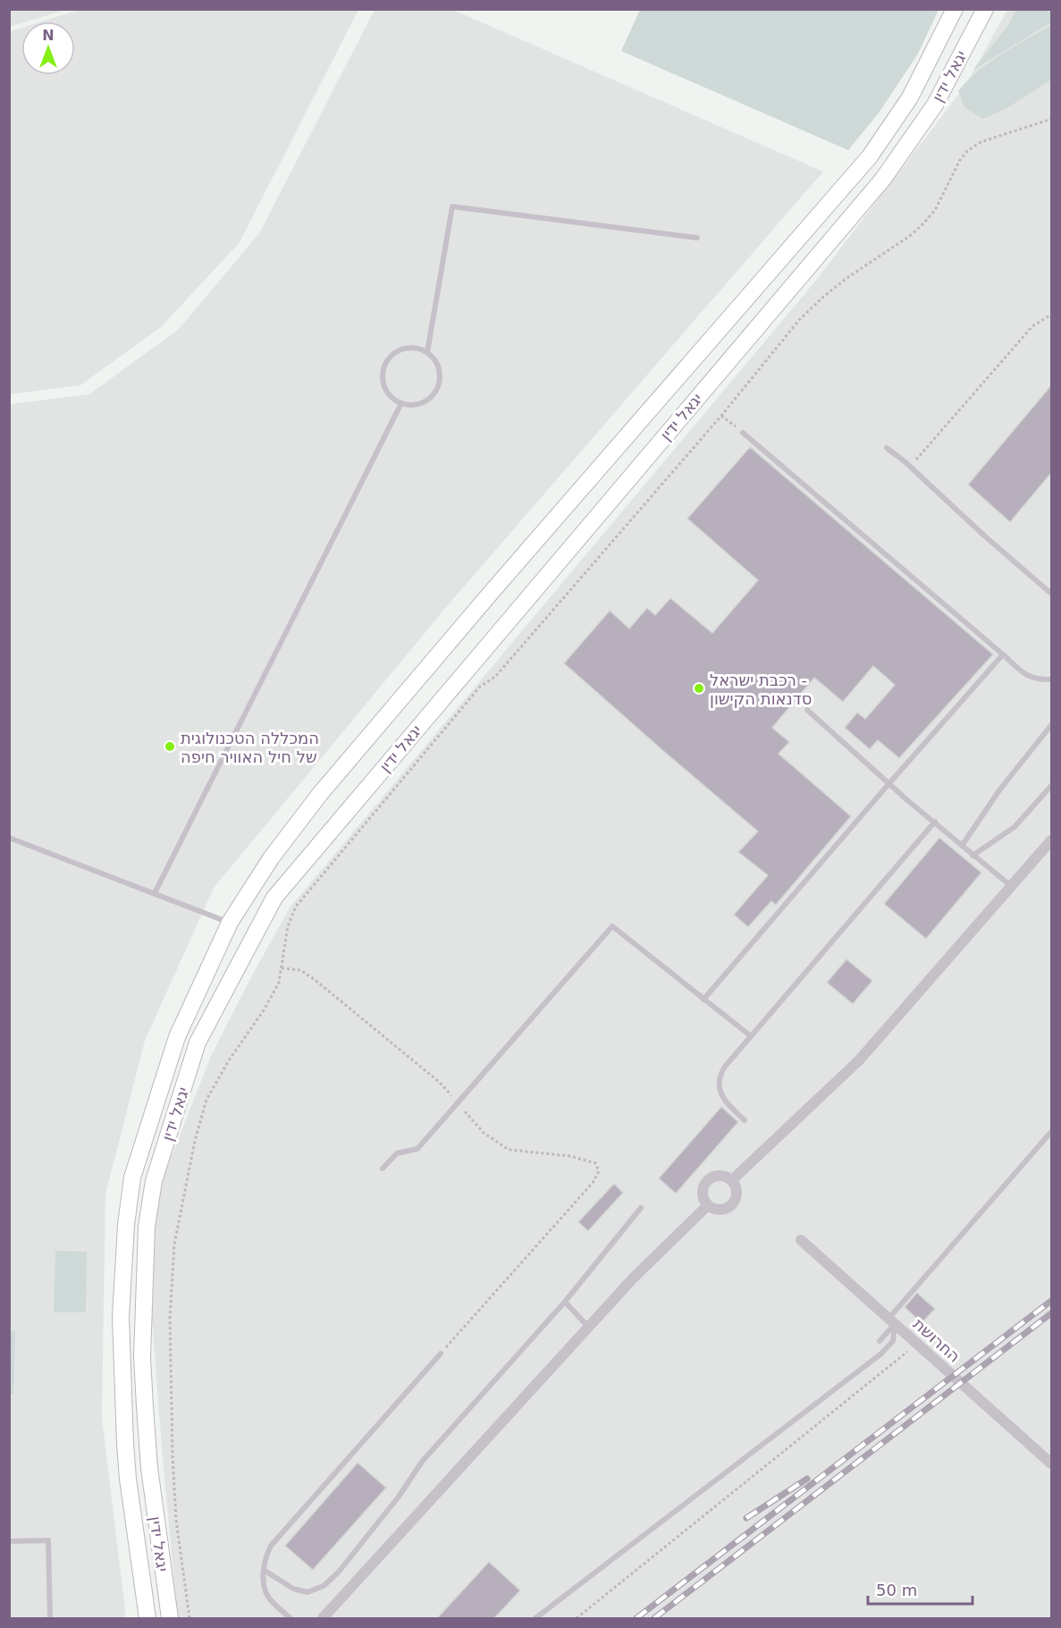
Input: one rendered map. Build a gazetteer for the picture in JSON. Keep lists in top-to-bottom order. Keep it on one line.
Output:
{"streets":{"main road":["יגאל ידין"],"street":["החרושת"]},"places":["רכבת ישראל - סדנאות הקישון","המכללה הטכנולוגית של חיל האוויר חיפה"],"scale_bar":"50 m","north":"top"}
